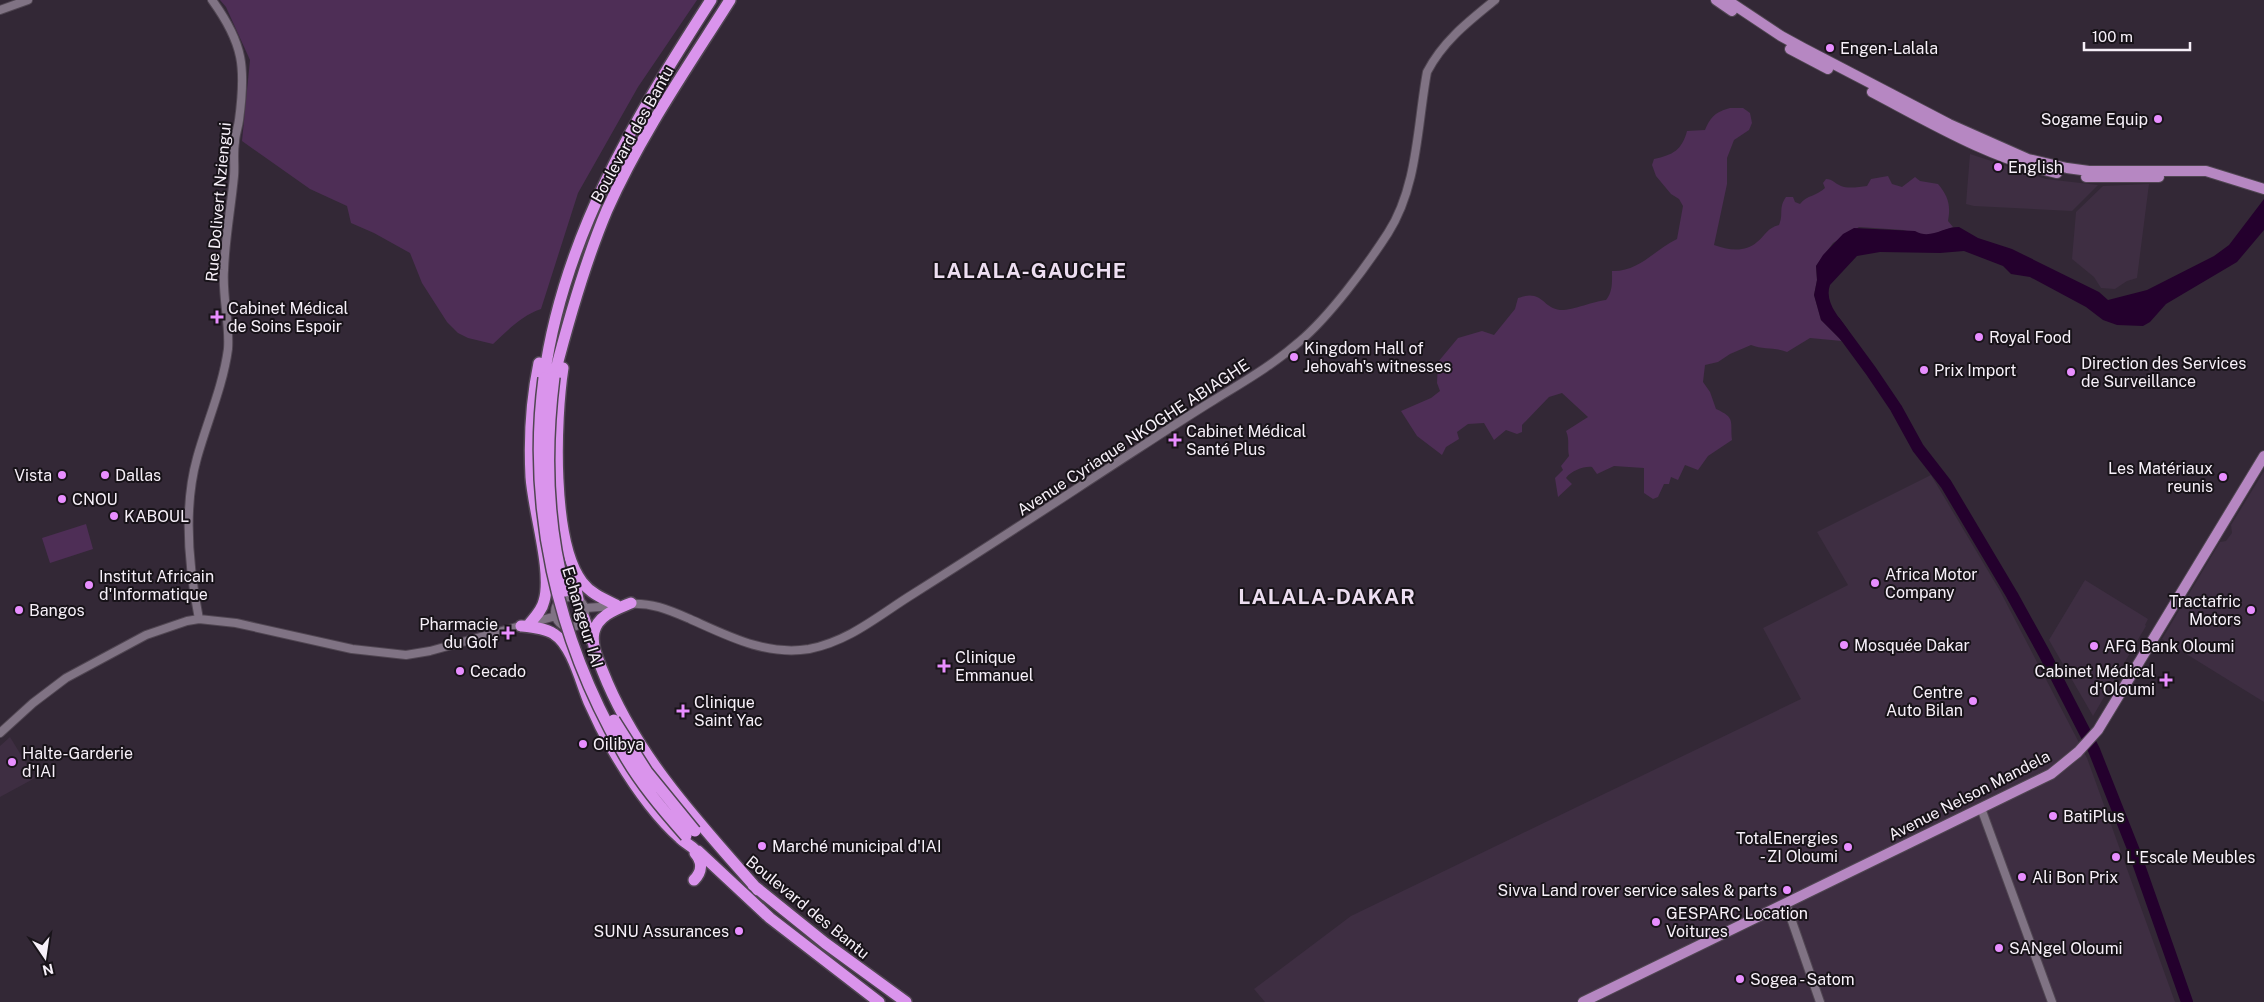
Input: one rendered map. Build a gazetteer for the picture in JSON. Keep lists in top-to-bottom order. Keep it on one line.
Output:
{"streets":{"highway":["Boulevard des Bantu","Echangeur IAI"],"main road":["Avenue Nelson Mandela"],"street":["Rue Dolivert Nziengui","Avenue Cyriaque NKOGHE ABIAGHE"]},"crossings":[["Boulevard des Bantu","Echangeur IAI"]],"districts":["LALALA-GAUCHE","LALALA-DAKAR"],"places":{"other":["Engen-Lalala","Sogame Equip","English","Royal Food","Kingdom Hall of Jehovah's witnesses","Prix Import","Direction des Services de Surveillance","Vista","Dallas","Les Matériaux reunis","CNOU","KABOUL","Africa Motor Company","Institut Africain d'Informatique","Bangos","Tractafric Motors","Mosquée Dakar","AFG Bank Oloumi","Cecado","Centre Auto Bilan","Oilibya","Halte-Garderie d'IAI","BatiPlus","Marché municipal d'IAI","TotalEnergies - ZI Oloumi","L'Escale Meubles","Ali Bon Prix","Sivva Land rover service sales & parts","GESPARC Location Voitures","SUNU Assurances","SANgel Oloumi","Sogea - Satom"],"health":["Cabinet Médical de Soins Espoir","Cabinet Médical Santé Plus","Pharmacie du Golf","Clinique Emmanuel","Cabinet Médical d'Oloumi","Clinique Saint Yac"]},"scale_bar":"100 m","north":"bottom"}
